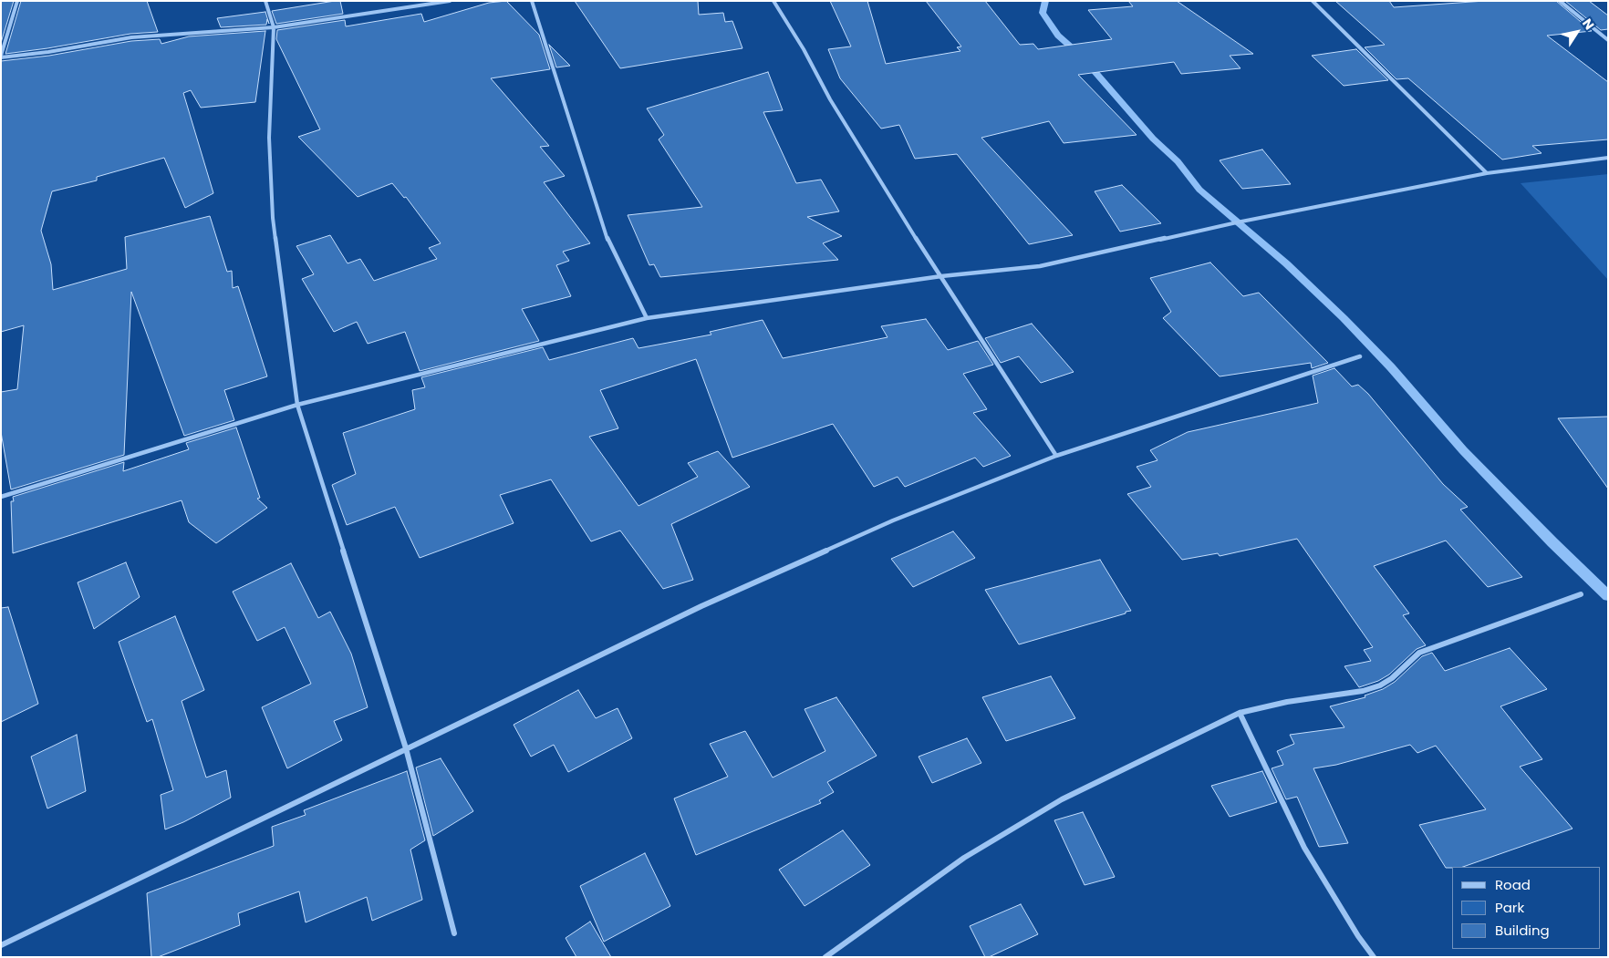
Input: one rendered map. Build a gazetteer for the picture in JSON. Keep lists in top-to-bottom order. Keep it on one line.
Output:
{"legend":["Road","Park","Building"],"north":"top right"}
